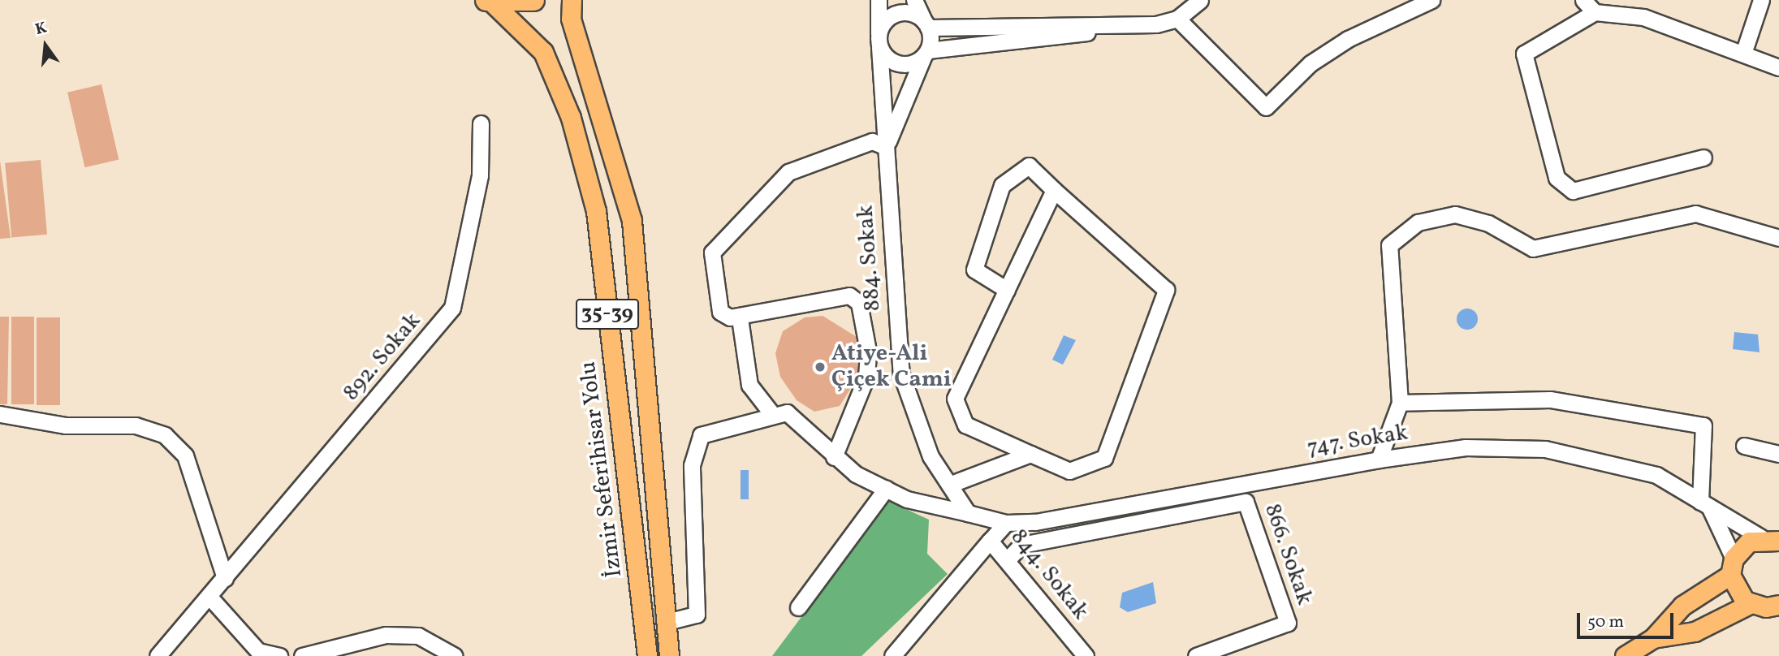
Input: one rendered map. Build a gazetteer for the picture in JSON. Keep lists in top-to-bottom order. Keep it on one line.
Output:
{"streets":{"main road":["35-39","İzmir Seferihisar Yolu"],"street":["884. Sokak","892. Sokak","747. Sokak","866. Sokak","844. Sokak"]},"crossings":[["747. Sokak","844. Sokak"],["866. Sokak","844. Sokak"]],"places":["Atiye-Ali Çiçek Cami"],"scale_bar":"50 m","north":"top"}
